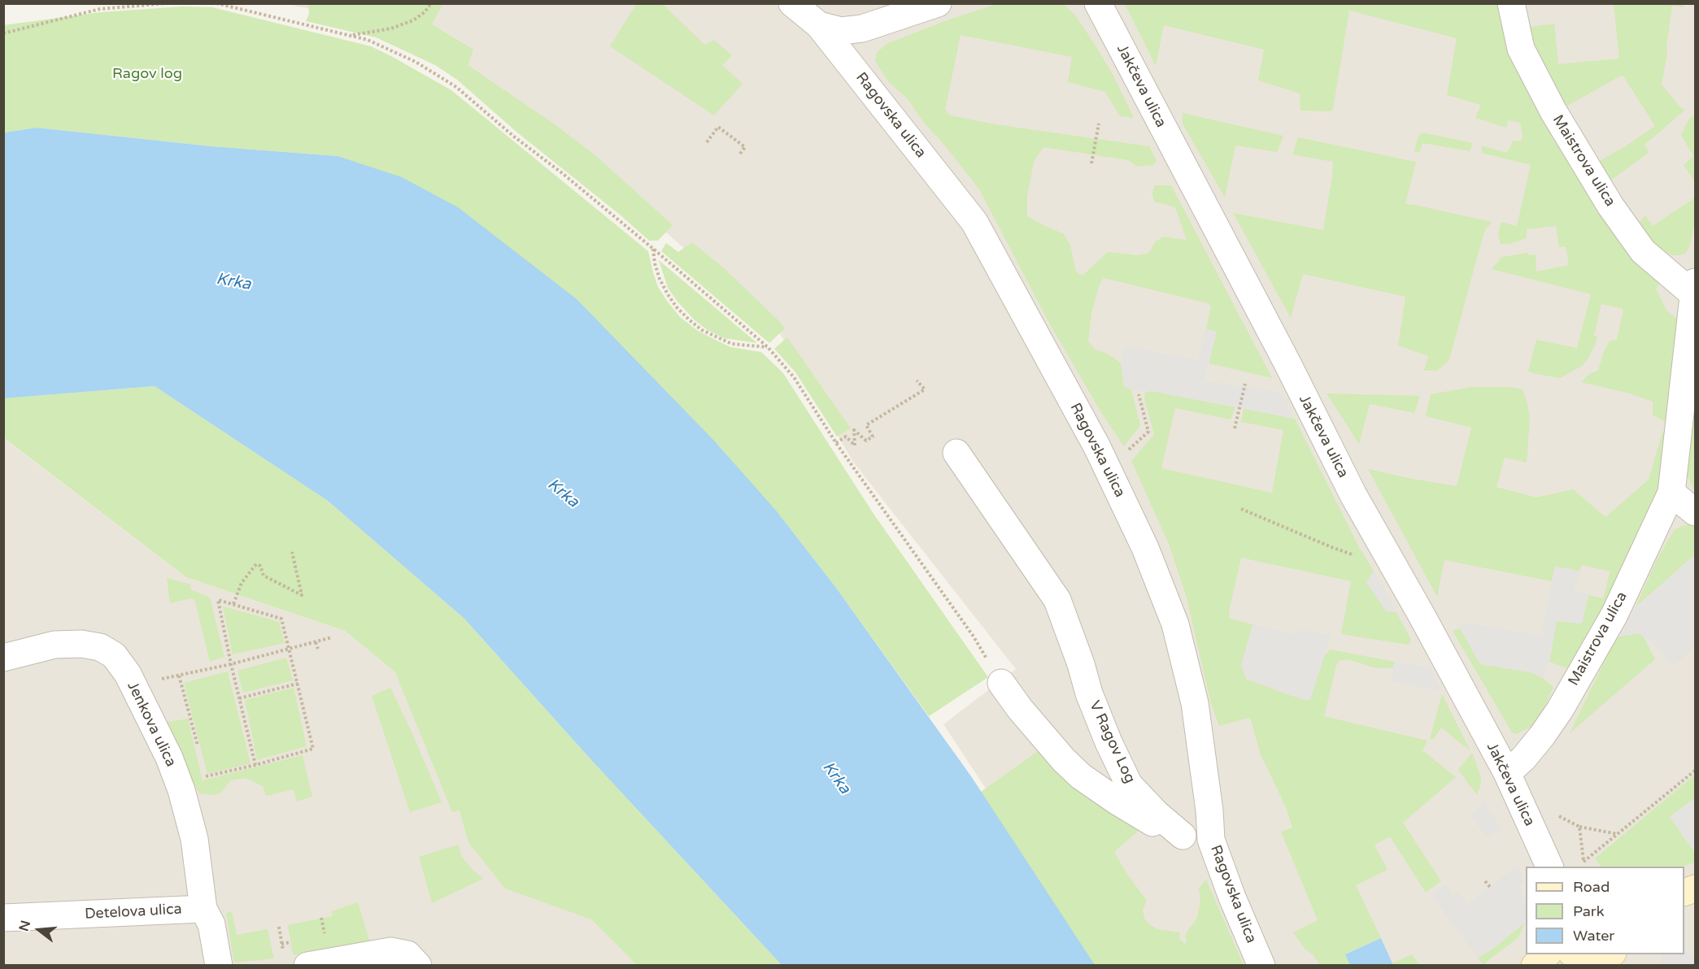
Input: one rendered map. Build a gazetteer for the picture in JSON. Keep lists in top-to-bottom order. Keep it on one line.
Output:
{"streets":{"street":["Jakčeva ulica","Ragovska ulica","Maistrova ulica","Jenkova ulica","V Ragov Log","Detelova ulica"]},"crossings":[["Jakčeva ulica","Maistrova ulica"],["Jenkova ulica","Detelova ulica"]],"water":["Krka"],"parks":["Ragov log"],"legend":["Road","Park","Water"],"north":"left"}
